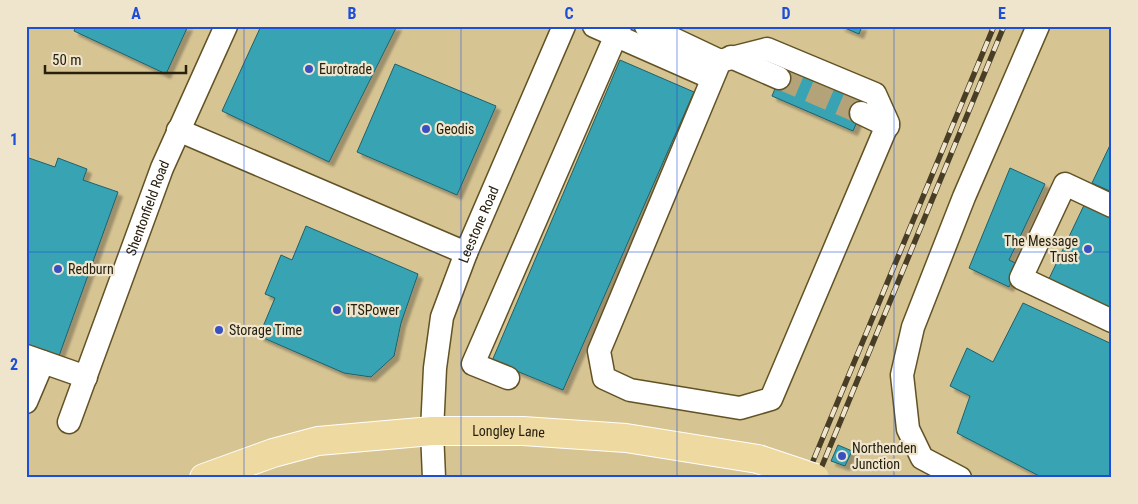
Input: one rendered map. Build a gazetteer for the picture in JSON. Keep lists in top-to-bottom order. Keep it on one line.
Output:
{"streets":{"main road":["Longley Lane"],"street":["Shentonfield Road","Leestone Road"]},"crossings":[["Leestone Road","Longley Lane"]],"places":["Eurotrade","Geodis","The Message Trust","Redburn","iTSPower","Storage Time","Northenden Junction"],"scale_bar":"50 m","grid":{"columns":["A","B","C","D","E"],"rows":["1","2"]}}
